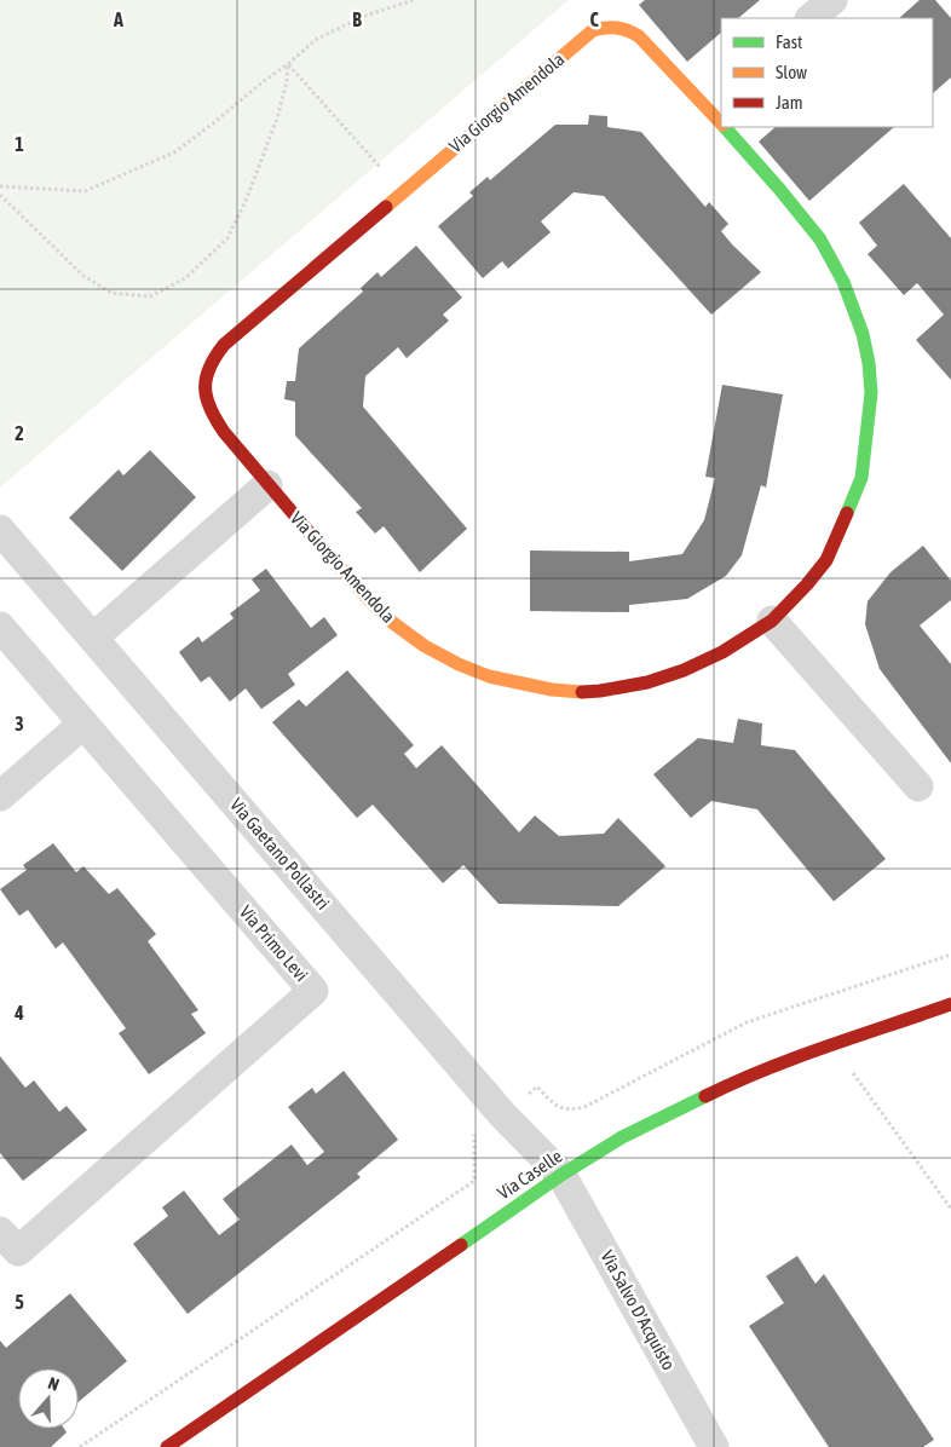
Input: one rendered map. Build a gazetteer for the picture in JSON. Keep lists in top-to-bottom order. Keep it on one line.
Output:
{"streets":{"street":["Via Giorgio Amendola","Via Gaetano Pollastri","Via Primo Levi","Via Caselle","Via Salvo D'Acquisto"]},"crossings":[["Via Gaetano Pollastri","Via Caselle"],["Via Gaetano Pollastri","Via Salvo D'Acquisto"],["Via Caselle","Via Salvo D'Acquisto"]],"legend":["Fast","Slow","Jam"],"north":"top","grid":{"columns":["A","B","C"],"rows":["1","2","3","4","5"]}}
